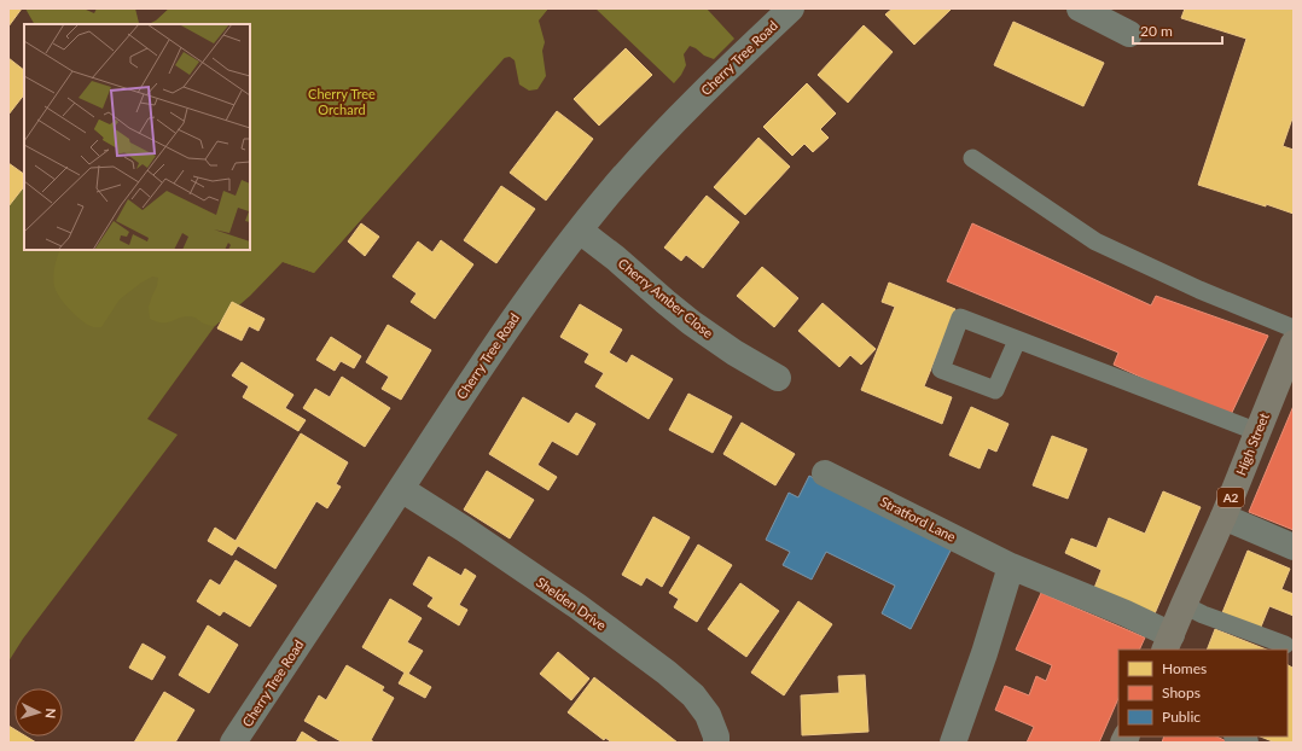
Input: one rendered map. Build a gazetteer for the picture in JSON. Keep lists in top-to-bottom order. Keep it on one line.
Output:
{"streets":{"main road":["High Street","A2"],"street":["Cherry Tree Road","Cherry Amber Close","Stratford Lane","Shelden Drive"]},"crossings":[["Cherry Tree Road","Cherry Amber Close"],["Cherry Tree Road","Shelden Drive"],["High Street","Stratford Lane"]],"parks":["Cherry Tree Orchard"],"legend":["Homes","Shops","Public"],"scale_bar":"20 m","north":"right"}
